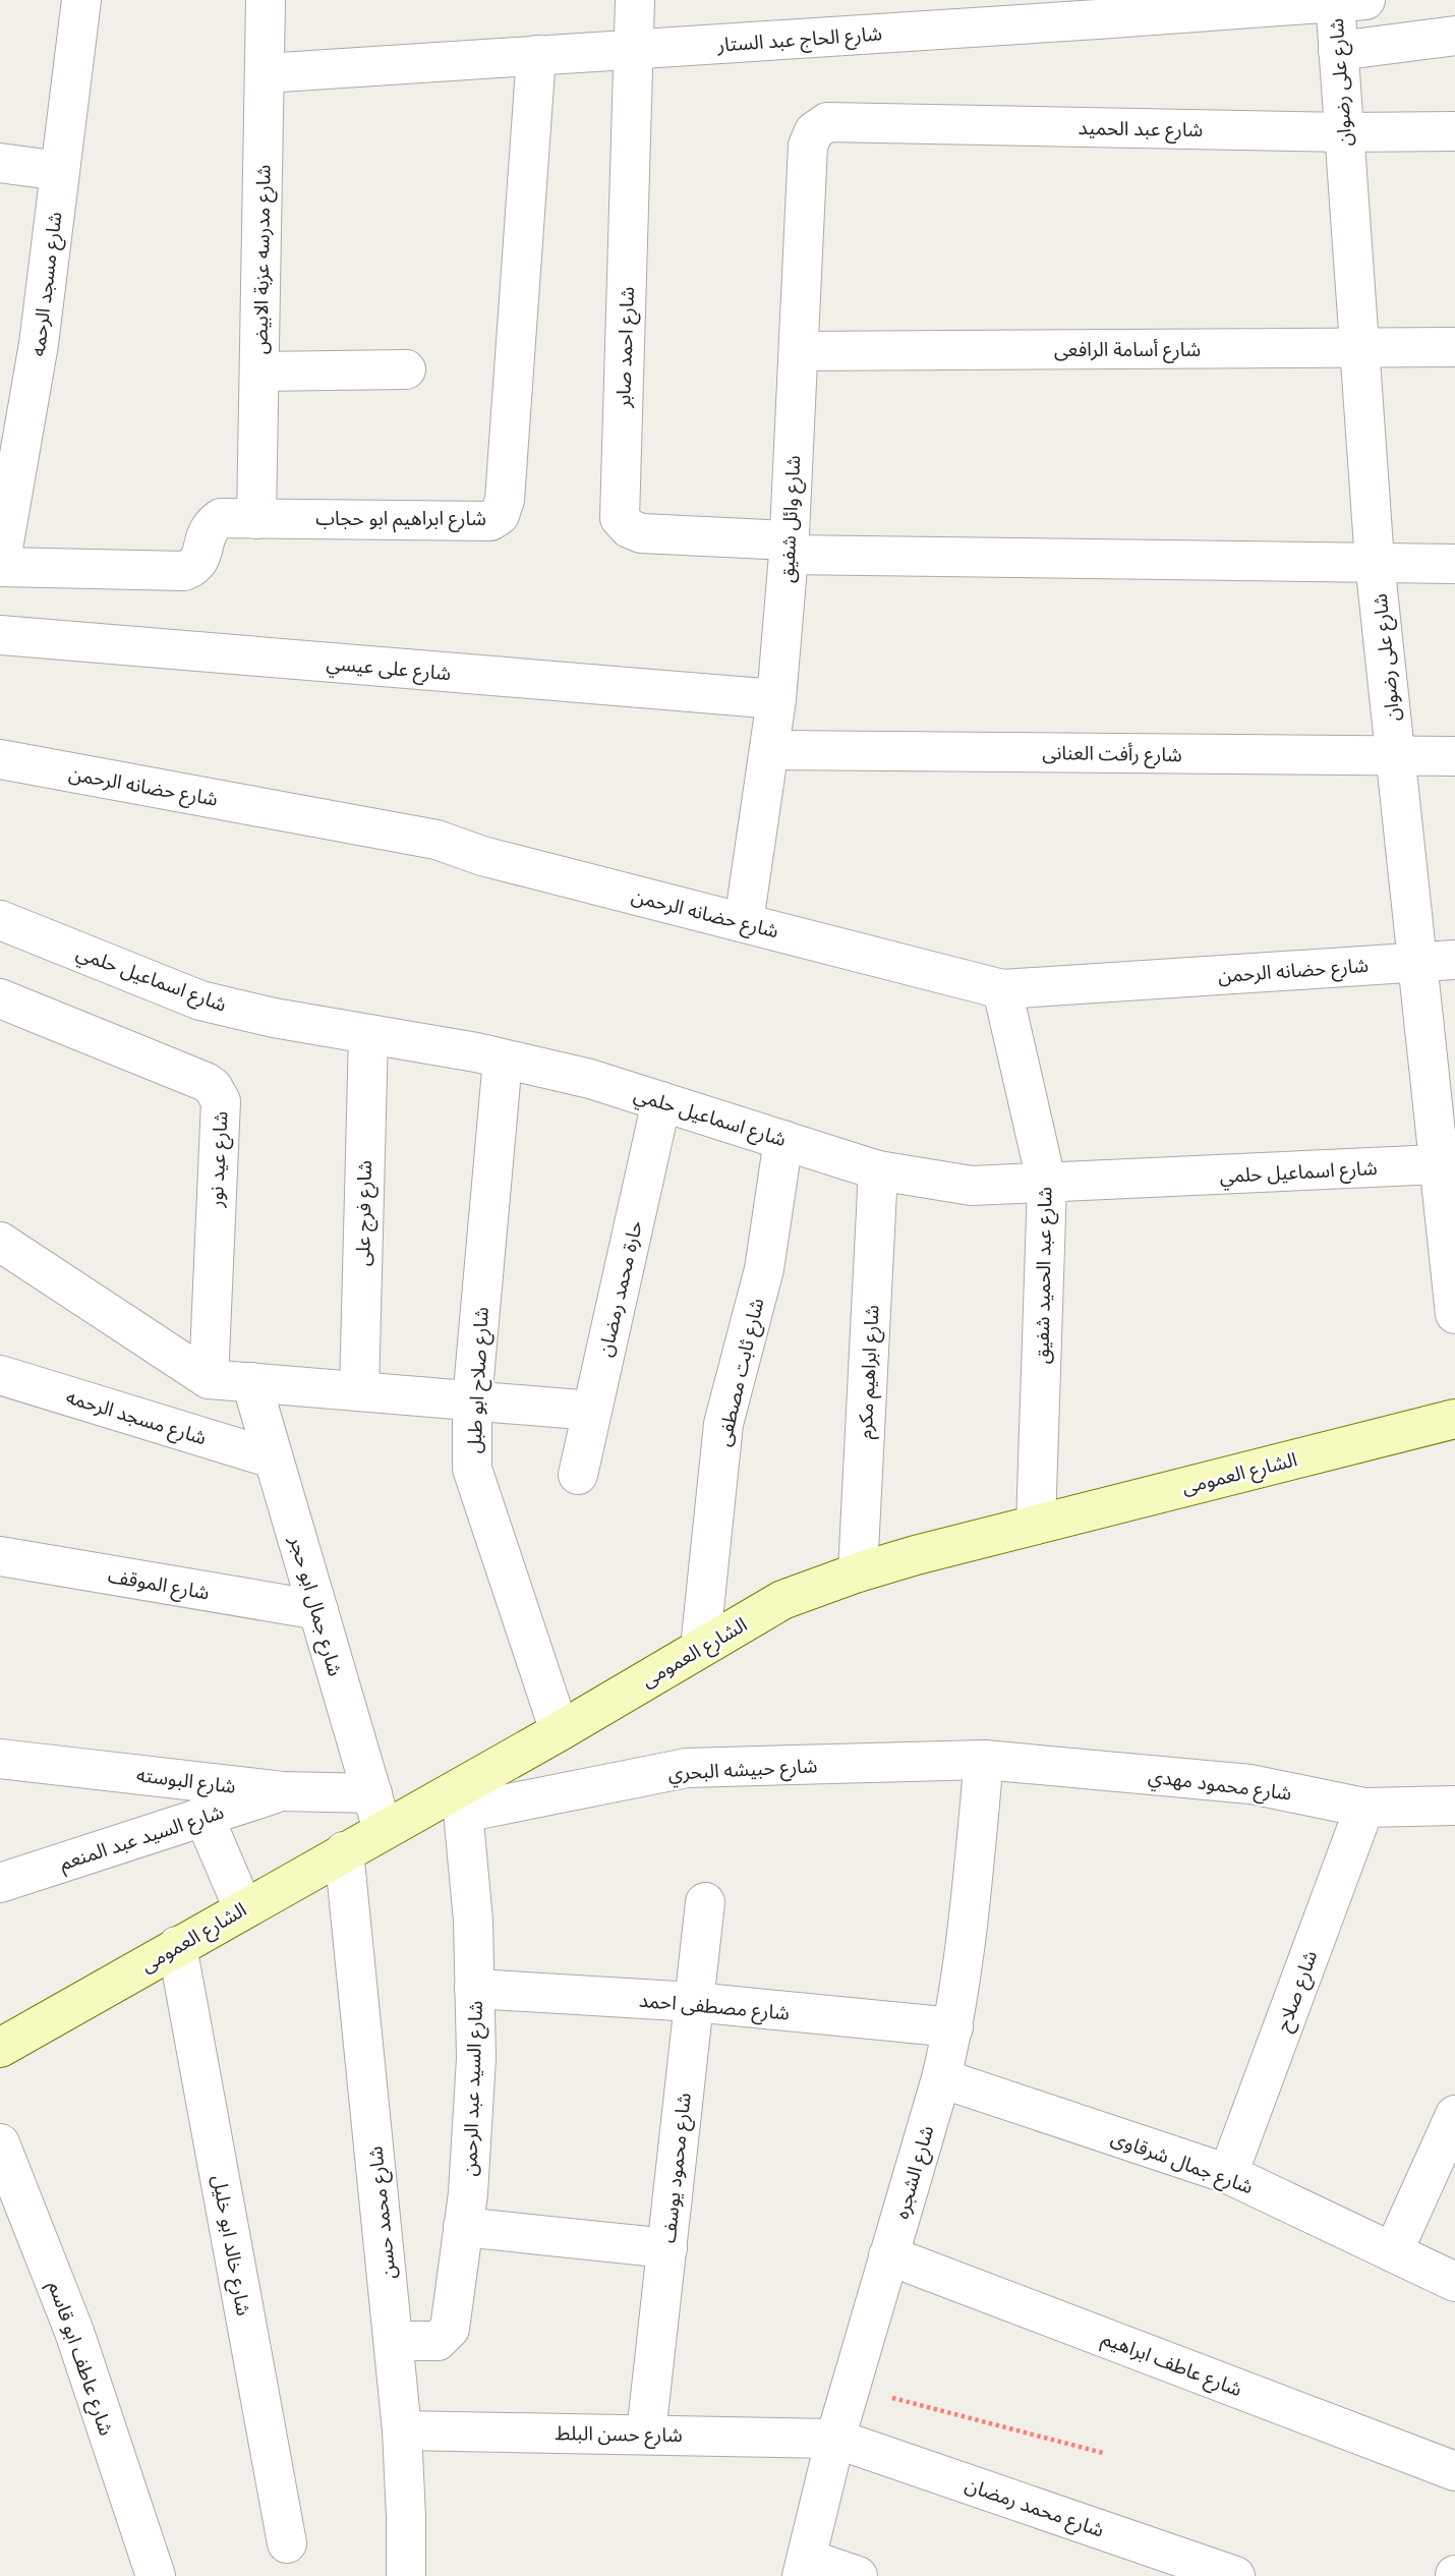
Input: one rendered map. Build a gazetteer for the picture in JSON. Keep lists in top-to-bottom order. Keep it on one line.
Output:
{"streets":{"main road":["الشارع العمومى"],"street":["شارع الحاج عبد الستار","شارع على رضوان","شارع عبد الحميد","شارع مدرسه عزبة الابيض","شارع مسجد الرحمه","شارع احمد صابر","شارع أسامة الرافعى","شارع ابراهيم ابو حجاب","شارع وائل شفيق","شارع على عيسي","شارع رأفت العنانى","شارع حضانه الرحمن","شارع اسماعيل حلمي","شارع عيد نور","شارع فرج على","شارع عبد الحميد شفيق","حارة محمد رمضان","شارع ثابت مصطفى","شارع ابراهيم مكرم","شارع صلاح ابو طبل","شارع الموقف","شارع جمال ابو حجر","شارع حبيشه البحري","شارع البوسته","شارع محمود مهدي","شارع السيد عبد المنعم","شارع صلاح","شارع مصطفى احمد","شارع السيد عبد الرحمن","شارع جمال شرقاوى","شارع محمود يوسف","شارع الشجره","شارع محمد حسن","شارع خالد ابو خليل","شارع عاطف ابو قاسم","شارع عاطف ابراهيم","شارع حسن البلط","شارع محمد رمضان"]},"crossings":[["شارع الحاج عبد الستار","شارع على رضوان"],["شارع الحاج عبد الستار","شارع مدرسه عزبة الابيض"],["شارع الحاج عبد الستار","شارع احمد صابر"],["شارع الحاج عبد الستار","شارع ابراهيم ابو حجاب"],["شارع على رضوان","شارع عبد الحميد"],["شارع على رضوان","شارع أسامة الرافعى"],["شارع على رضوان","شارع رأفت العنانى"],["شارع على رضوان","شارع حضانه الرحمن"],["شارع على رضوان","شارع اسماعيل حلمي"],["شارع عبد الحميد","شارع وائل شفيق"],["شارع مدرسه عزبة الابيض","شارع ابراهيم ابو حجاب"],["شارع مسجد الرحمه","شارع ابراهيم ابو حجاب"],["شارع مسجد الرحمه","شارع جمال ابو حجر"],["شارع احمد صابر","شارع وائل شفيق"],["شارع أسامة الرافعى","شارع وائل شفيق"],["شارع وائل شفيق","شارع على عيسي"],["شارع وائل شفيق","شارع رأفت العنانى"],["شارع وائل شفيق","شارع حضانه الرحمن"],["شارع حضانه الرحمن","شارع عبد الحميد شفيق"],["شارع اسماعيل حلمي","شارع فرج على"],["شارع اسماعيل حلمي","شارع عبد الحميد شفيق"],["شارع اسماعيل حلمي","حارة محمد رمضان"],["شارع اسماعيل حلمي","شارع ثابت مصطفى"],["شارع اسماعيل حلمي","شارع ابراهيم مكرم"],["شارع اسماعيل حلمي","شارع صلاح ابو طبل"],["شارع عبد الحميد شفيق","الشارع العمومى"],["شارع ثابت مصطفى","الشارع العمومى"],["شارع ابراهيم مكرم","الشارع العمومى"],["شارع صلاح ابو طبل","الشارع العمومى"],["الشارع العمومى","شارع جمال ابو حجر"],["الشارع العمومى","شارع حبيشه البحري"],["الشارع العمومى","شارع السيد عبد الرحمن"],["الشارع العمومى","شارع محمد حسن"],["الشارع العمومى","شارع خالد ابو خليل"],["شارع الموقف","شارع جمال ابو حجر"],["شارع جمال ابو حجر","شارع البوسته"],["شارع حبيشه البحري","شارع محمود مهدي"],["شارع حبيشه البحري","شارع السيد عبد الرحمن"],["شارع حبيشه البحري","شارع الشجره"],["شارع البوسته","شارع السيد عبد المنعم"],["شارع محمود مهدي","شارع صلاح"],["شارع محمود مهدي","شارع الشجره"],["شارع صلاح","شارع جمال شرقاوى"],["شارع مصطفى احمد","شارع السيد عبد الرحمن"],["شارع مصطفى احمد","شارع محمود يوسف"],["شارع مصطفى احمد","شارع الشجره"],["شارع السيد عبد الرحمن","شارع محمد حسن"],["شارع جمال شرقاوى","شارع الشجره"],["شارع محمود يوسف","شارع حسن البلط"],["شارع الشجره","شارع عاطف ابراهيم"],["شارع الشجره","شارع حسن البلط"],["شارع الشجره","شارع محمد رمضان"],["شارع محمد حسن","شارع حسن البلط"],["شارع حسن البلط","شارع محمد رمضان"]]}
